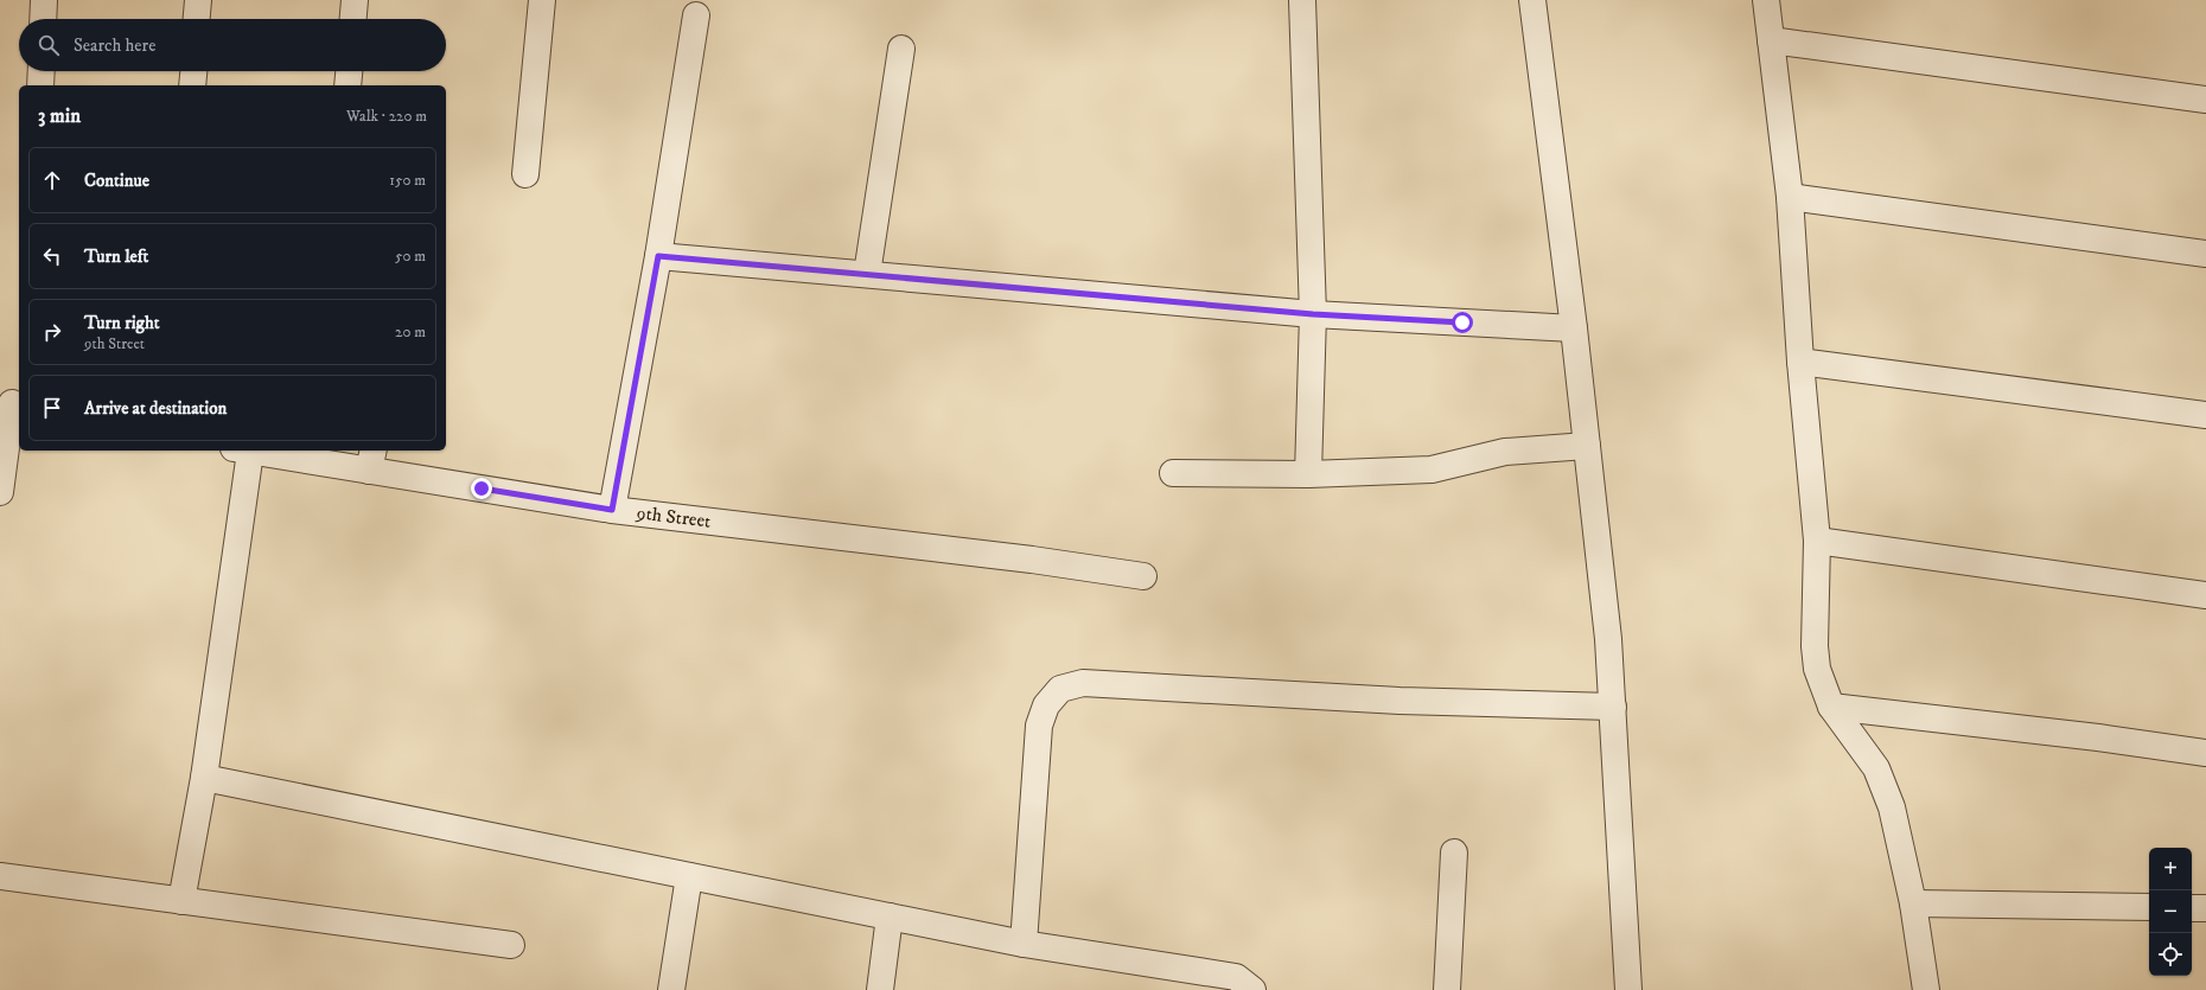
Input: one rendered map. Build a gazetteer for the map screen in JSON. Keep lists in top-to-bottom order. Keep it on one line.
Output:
{"streets":{"street":["9th Street"]},"page":{"search":"Search here","heading":["3 min","Walk · 220 m"],"list":[["Continue","150 m"],["Turn left","50 m"],["Turn right","9th Street","20 m"],"Arrive at destination"],"map_buttons":["+","−"]}}
